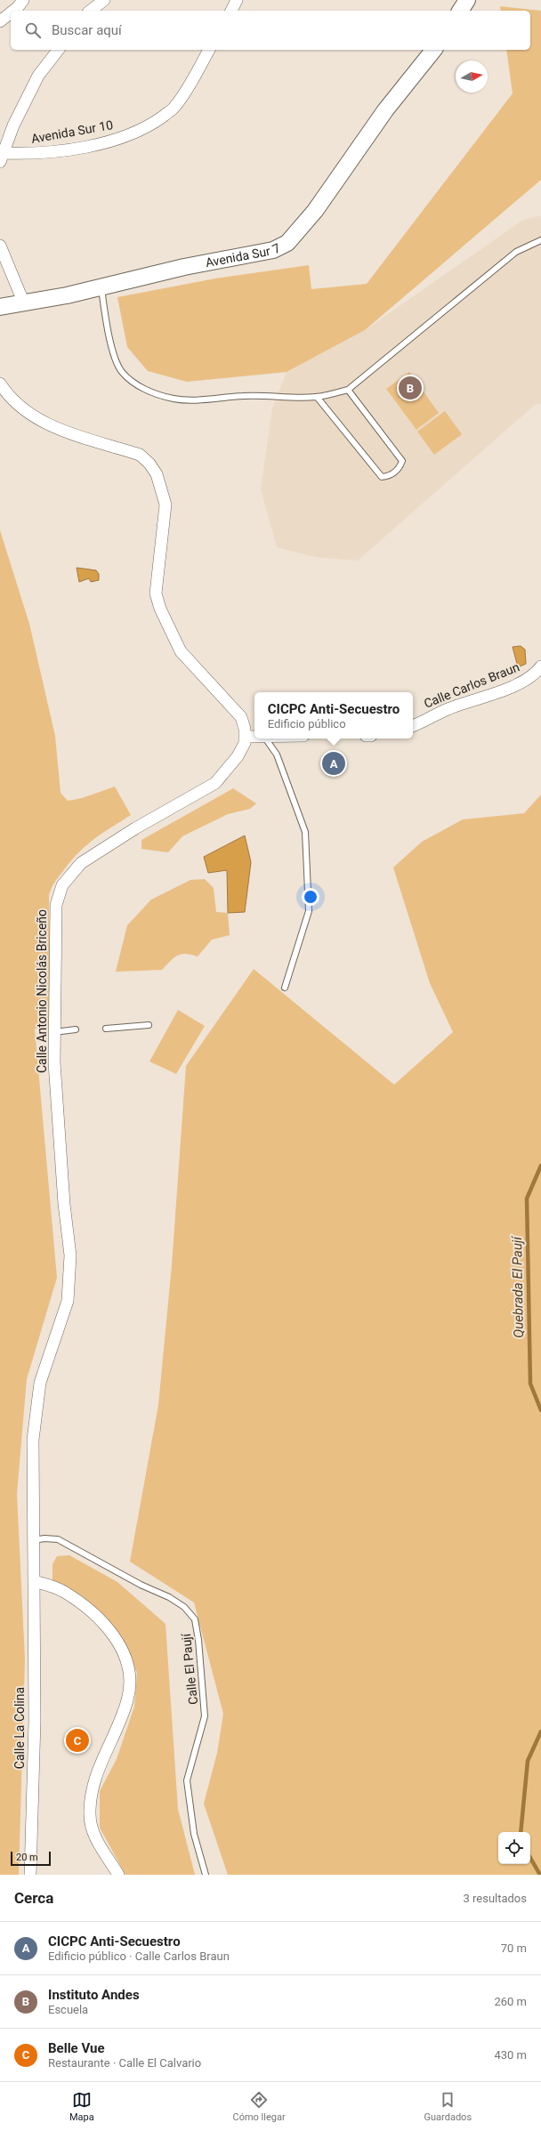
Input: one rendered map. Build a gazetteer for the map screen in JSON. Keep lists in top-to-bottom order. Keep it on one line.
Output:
{"streets":{"main road":["Avenida Sur 7"],"street":["Avenida Sur 10","Calle Carlos Braun","Calle Antonio Nicolás Briceño","Calle La Colina"],"lane":["Calle El Paují"]},"crossings":[["Calle Antonio Nicolás Briceño","Calle El Paují"],["Calle Antonio Nicolás Briceño","Calle La Colina"]],"water":["Quebrada El Paují"],"scale_bar":"20 m","north":"right","page":{"search":"Buscar aquí","pins":["B","A","C"],"popup":["CICPC Anti-Secuestro","Edificio público"],"scale":"20 m","heading":["Cerca","3 resultados"],"list":[{"mark":"A","name":"CICPC Anti-Secuestro","note":"Edificio público · Calle Carlos Braun","value":"70 m"},{"mark":"B","name":"Instituto Andes","note":"Escuela","value":"260 m"},{"mark":"C","name":"Belle Vue","note":"Restaurante · Calle El Calvario","value":"430 m"}],"nav":["Mapa","Cómo llegar","Guardados"]}}
